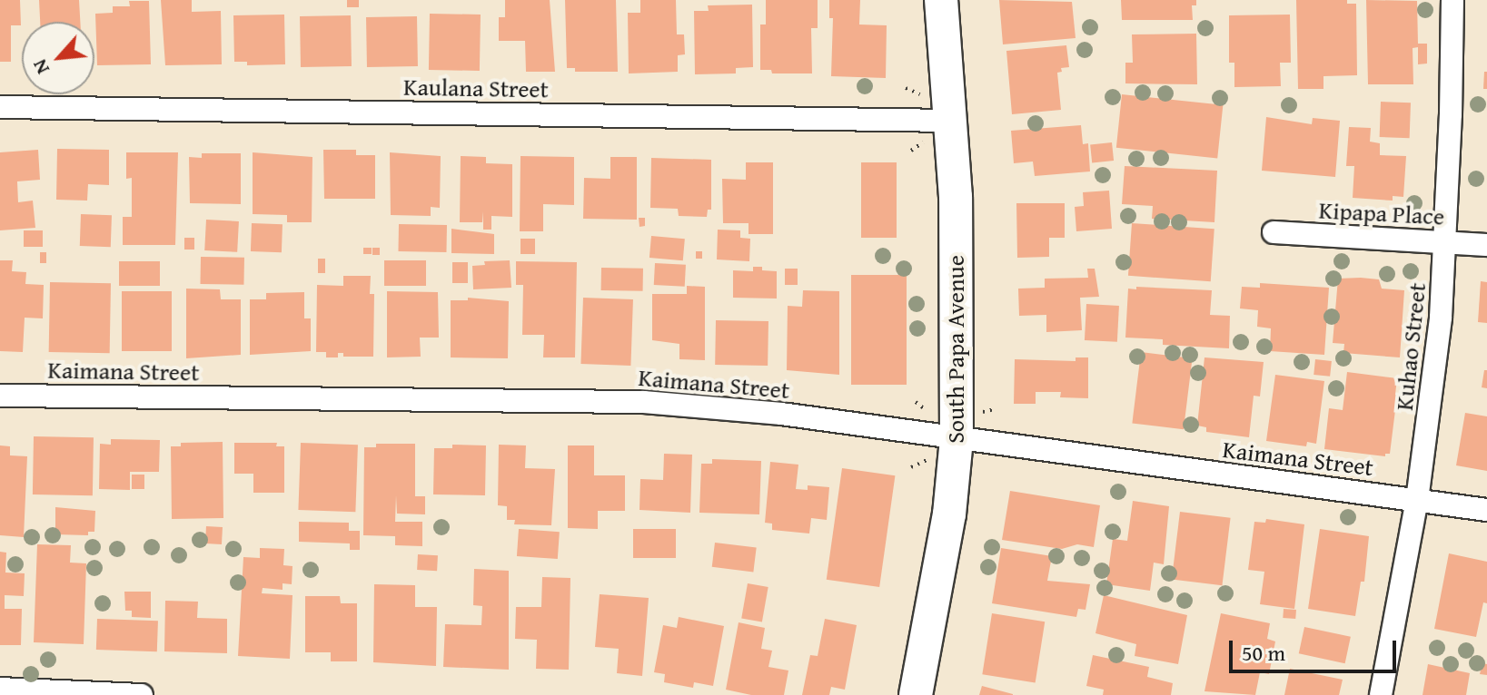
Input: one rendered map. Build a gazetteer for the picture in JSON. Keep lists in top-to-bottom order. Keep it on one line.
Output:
{"streets":{"street":["Kaulana Street","Kipapa Place","Kuhao Street","South Papa Avenue","Kaimana Street"]},"crossings":[["Kaulana Street","South Papa Avenue"],["Kipapa Place","Kuhao Street"],["Kuhao Street","Kaimana Street"],["South Papa Avenue","Kaimana Street"]],"scale_bar":"50 m","north":"bottom left"}
